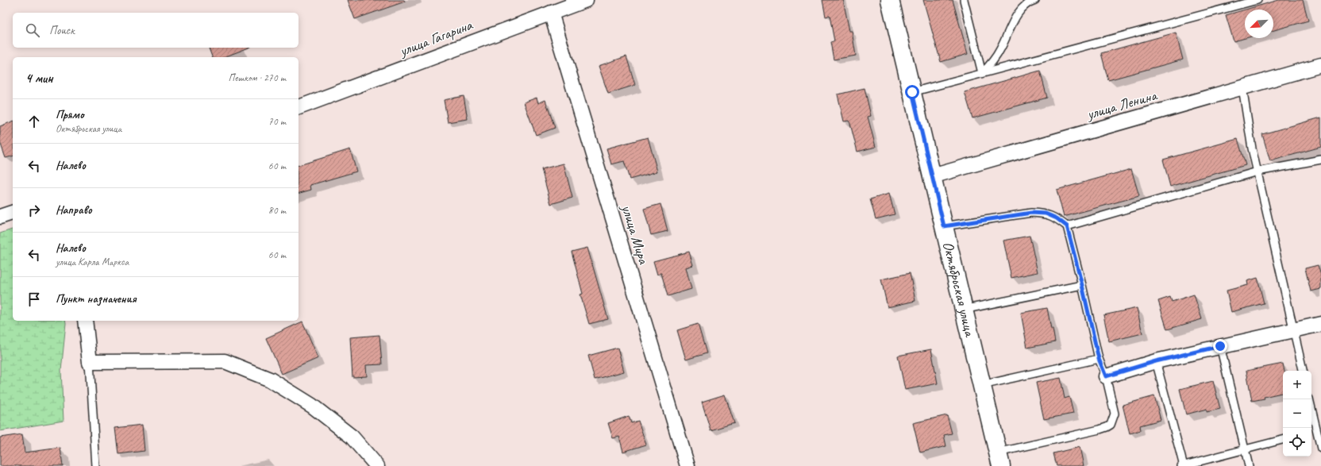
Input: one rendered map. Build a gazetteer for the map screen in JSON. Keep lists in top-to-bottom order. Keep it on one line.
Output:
{"streets":{"street":["улица Гагарина","улица Ленина","улица Мира","Октябрьская улица"]},"crossings":[["улица Гагарина","улица Мира"],["улица Ленина","Октябрьская улица"]],"north":"bottom left","page":{"search":"Поиск","heading":["4 мин","Пешком · 270 m"],"list":[["Прямо","Октябрьская улица","70 m"],["Налево","60 m"],["Направо","80 m"],["Налево","улица Карла Маркса","60 m"],"Пункт назначения"],"map_buttons":["+","−"]}}
